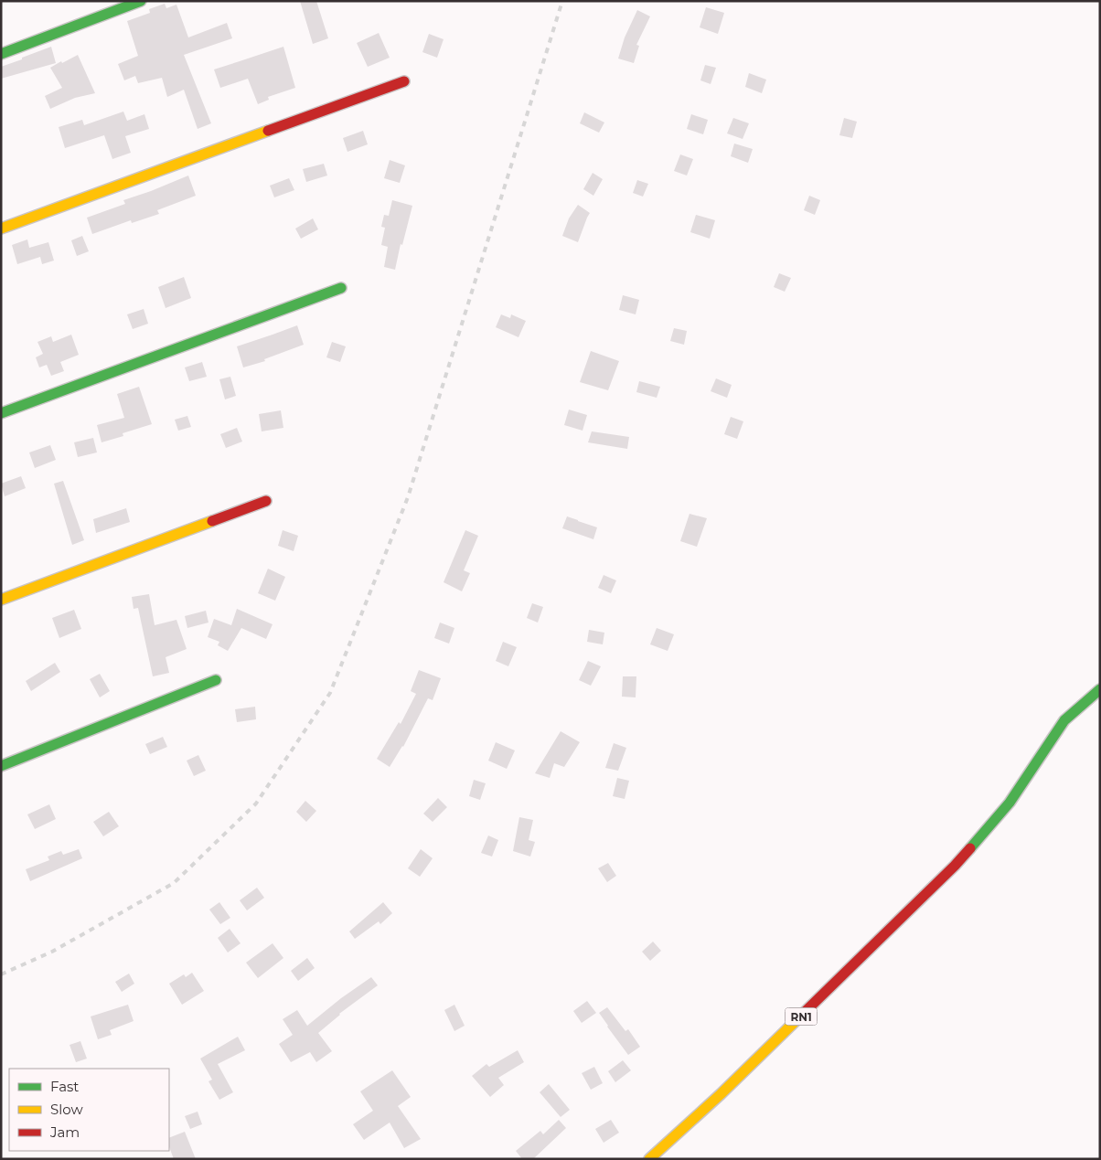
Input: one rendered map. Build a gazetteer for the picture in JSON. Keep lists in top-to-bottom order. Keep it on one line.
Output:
{"streets":{"main road":["RN1"]},"legend":["Fast","Slow","Jam"]}
